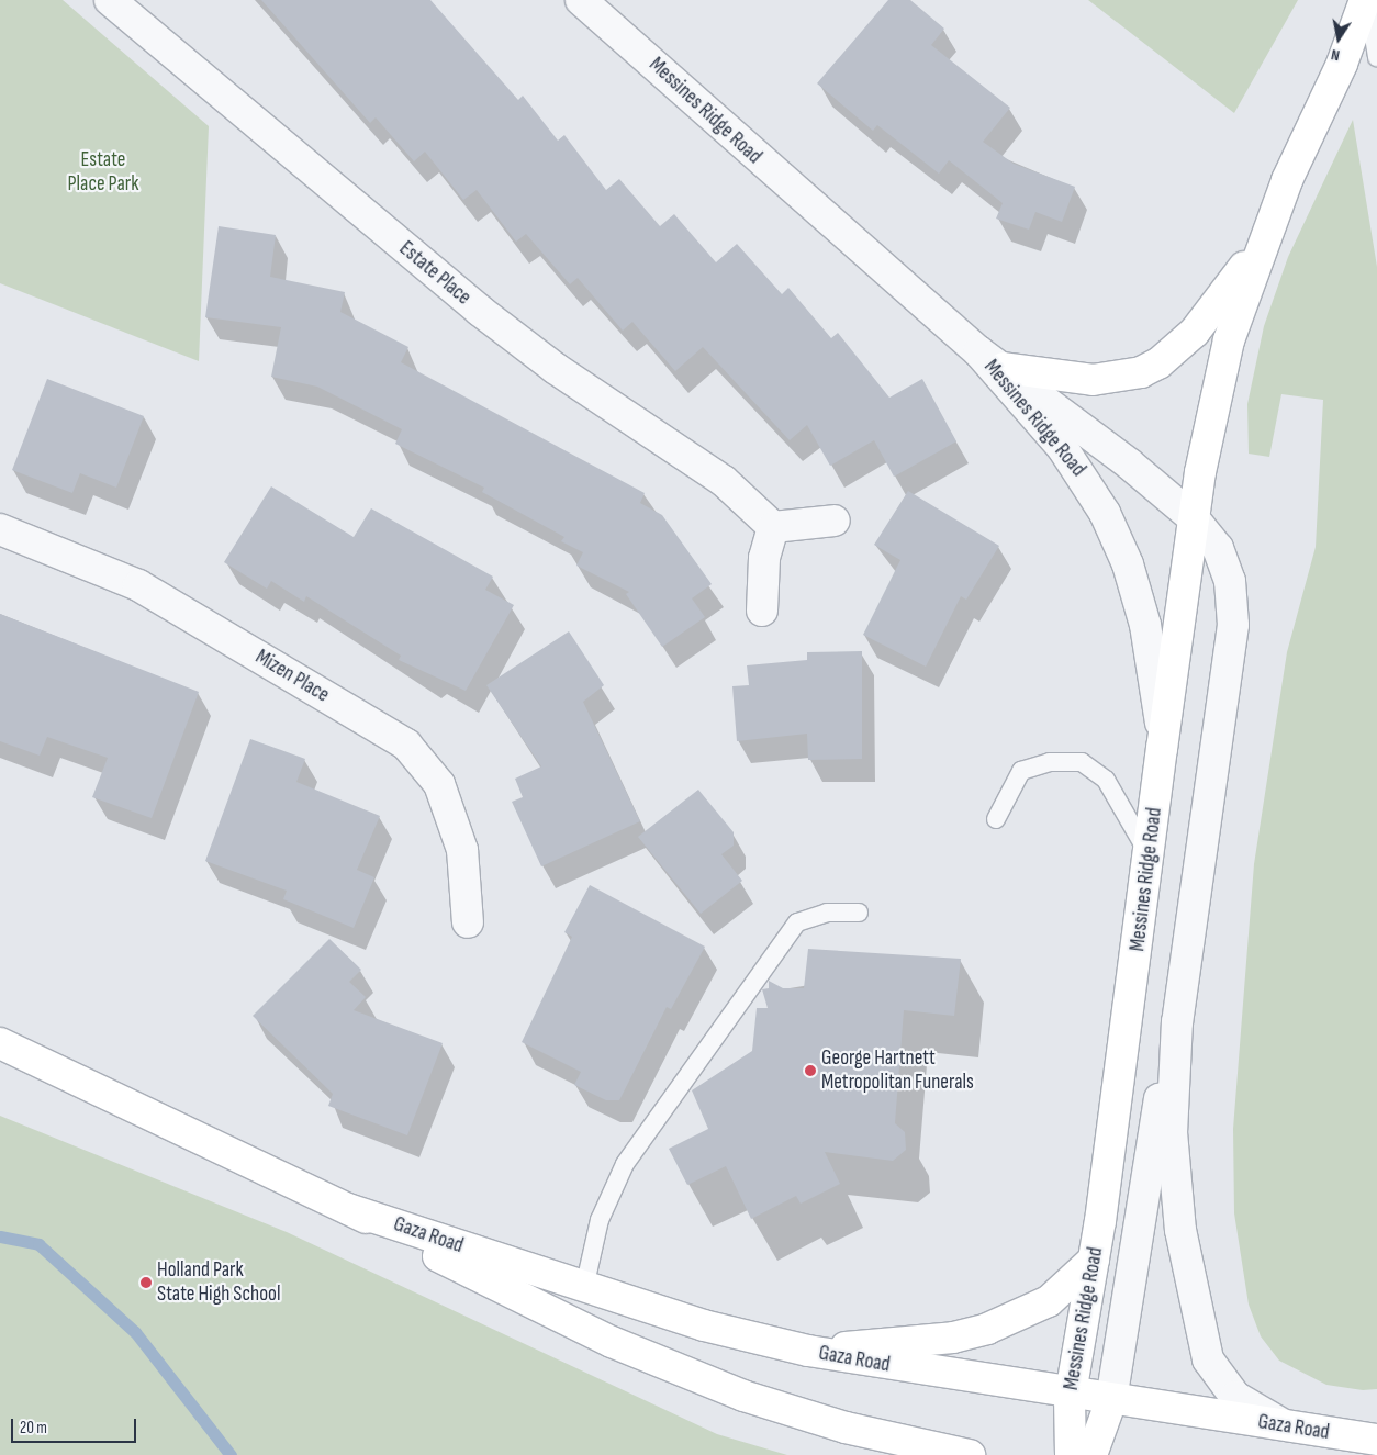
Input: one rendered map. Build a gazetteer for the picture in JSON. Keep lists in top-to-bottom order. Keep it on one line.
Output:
{"streets":{"main road":["Messines Ridge Road","Gaza Road"],"street":["Estate Place","Mizen Place"]},"crossings":[["Messines Ridge Road","Gaza Road"]],"parks":["Estate Place Park"],"places":["George Hartnett Metropolitan Funerals","Holland Park State High School"],"scale_bar":"20 m","north":"bottom"}
